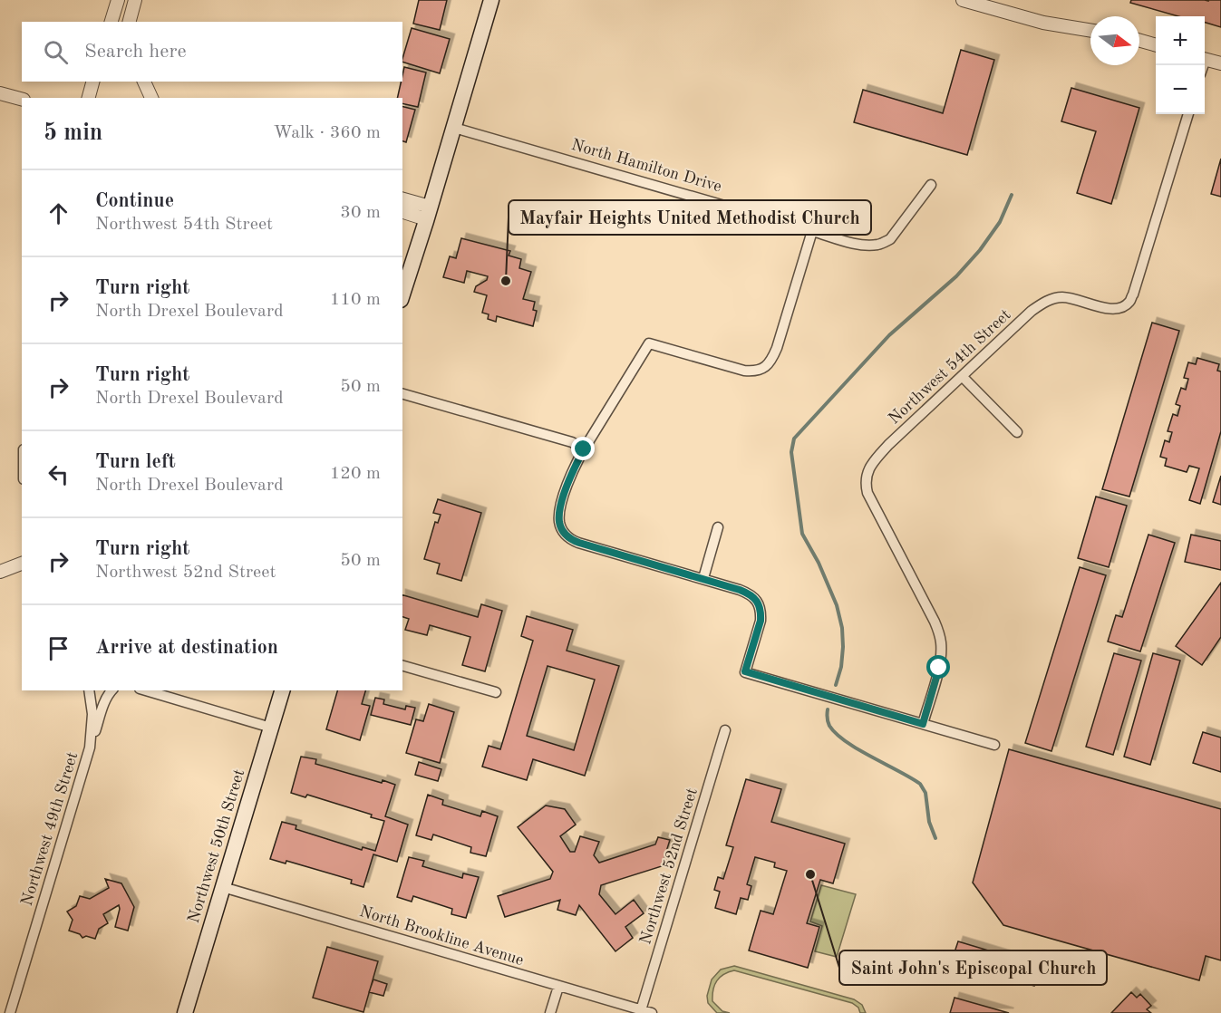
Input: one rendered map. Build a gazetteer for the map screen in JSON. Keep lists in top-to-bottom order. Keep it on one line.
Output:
{"streets":{"main road":["Northwest 50th Street"],"street":["North Hamilton Drive","Northwest 54th Street","Northwest 49th Street","Northwest 52nd Street","North Brookline Avenue"]},"crossings":[["Northwest 50th Street","North Brookline Avenue"],["Northwest 52nd Street","North Brookline Avenue"]],"places":["Mayfair Heights United Methodist Church","Saint John's Episcopal Church"],"north":"right","page":{"map_buttons":["+","−"],"search":"Search here","heading":["5 min","Walk · 360 m"],"list":[["Continue","Northwest 54th Street","30 m"],["Turn right","North Drexel Boulevard","110 m"],["Turn right","North Drexel Boulevard","50 m"],["Turn left","North Drexel Boulevard","120 m"],["Turn right","Northwest 52nd Street","50 m"],"Arrive at destination"]}}
